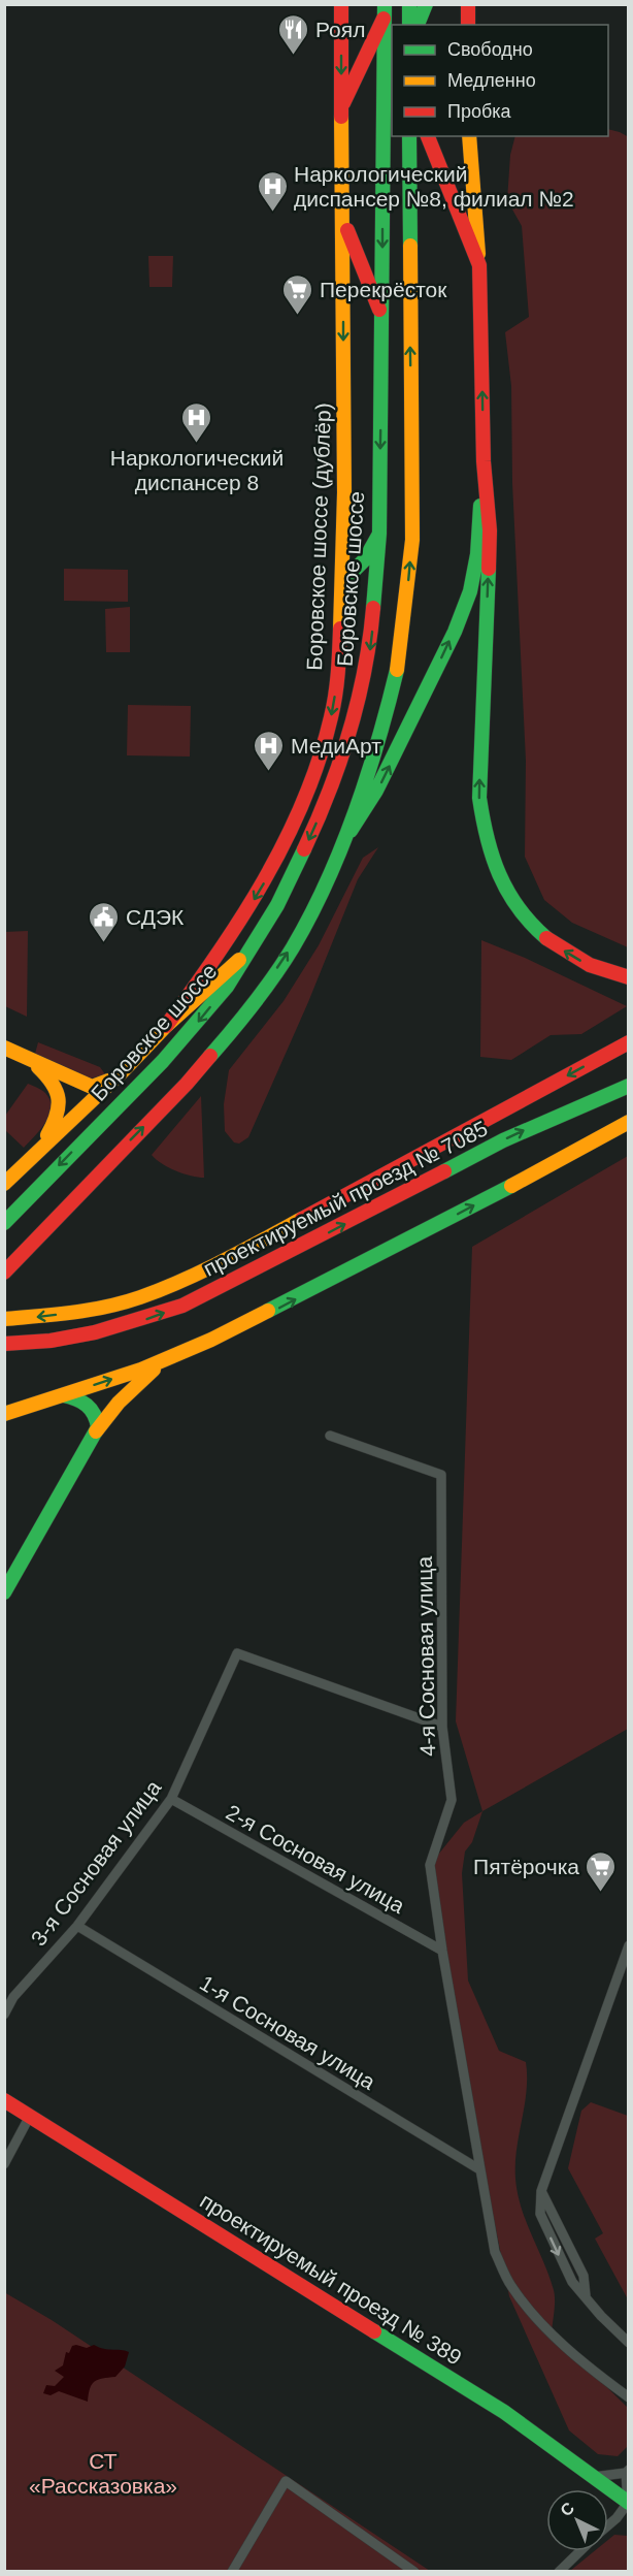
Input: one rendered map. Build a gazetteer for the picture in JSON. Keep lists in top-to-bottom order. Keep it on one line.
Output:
{"streets":{"main road":["Боровское шоссе (дублёр)","Боровское шоссе","проектируемый проезд № 7085","проектируемый проезд № 389"],"street":["4-я Сосновая улица","2-я Сосновая улица","3-я Сосновая улица","1-я Сосновая улица"]},"crossings":[["4-я Сосновая улица","2-я Сосновая улица"],["4-я Сосновая улица","3-я Сосновая улица"],["4-я Сосновая улица","1-я Сосновая улица"],["2-я Сосновая улица","3-я Сосновая улица"],["3-я Сосновая улица","1-я Сосновая улица"]],"parks":["СТ «Рассказовка»"],"places":{"restaurant":["Роял"],"hospital":["Наркологический диспансер №8, филиал №2","Наркологический диспансер 8","МедиАрт"],"supermarket":["Перекрёсток","Пятёрочка"],"public building":["СДЭК"]},"legend":["Свободно","Медленно","Пробка"],"north":"top left"}
